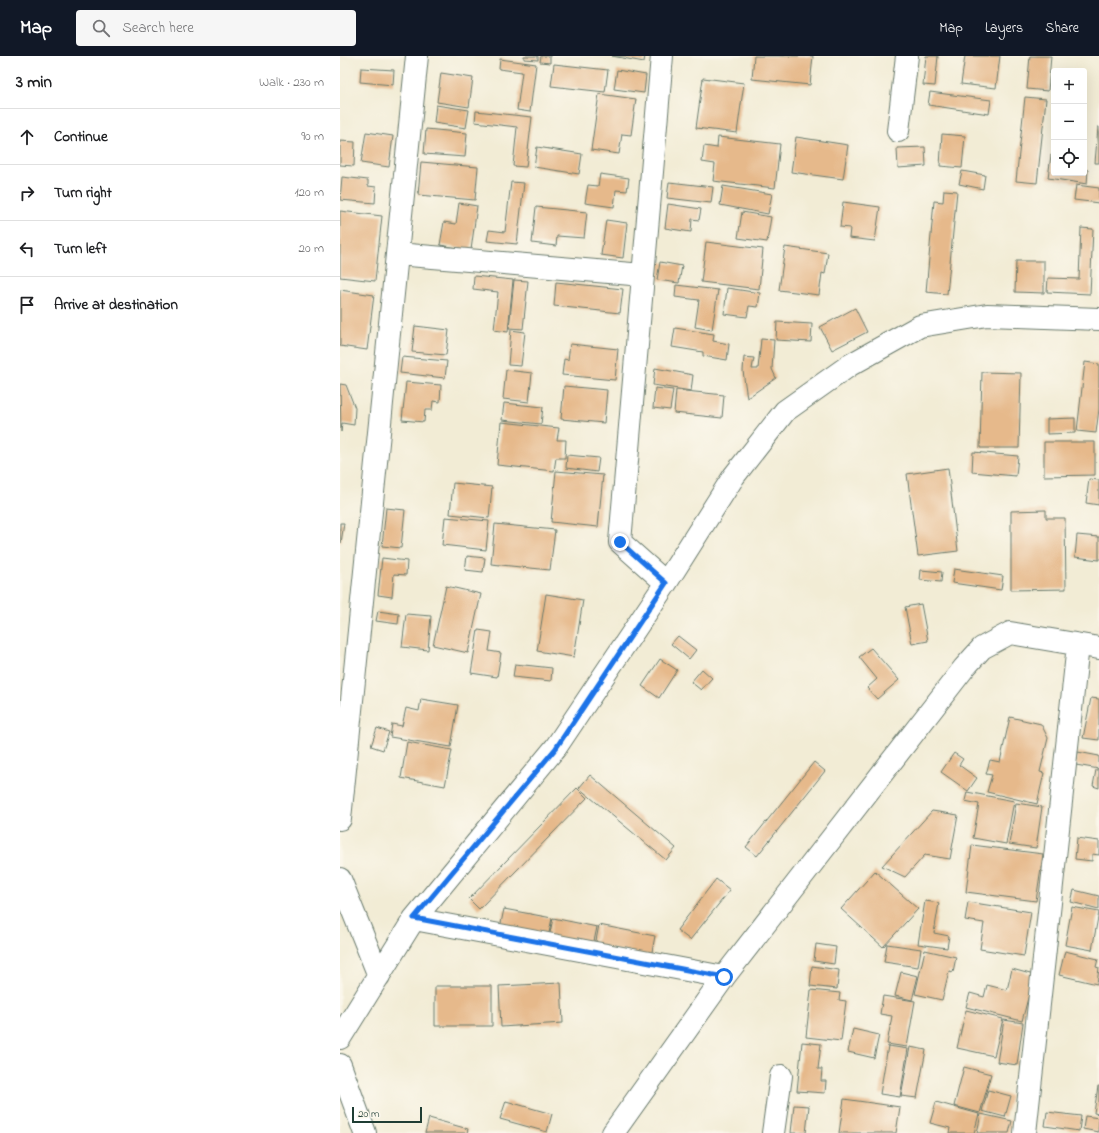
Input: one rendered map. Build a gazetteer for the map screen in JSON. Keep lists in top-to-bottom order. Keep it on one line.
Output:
{"scale_bar":"20 m","page":{"header":"Map","search":"Search here","nav":["Map","Layers","Share"],"heading":["3 min","Walk · 230 m"],"map_buttons":["+","−"],"list":[["Continue","90 m"],["Turn right","120 m"],["Turn left","20 m"],"Arrive at destination"],"scale":"20 m"}}
